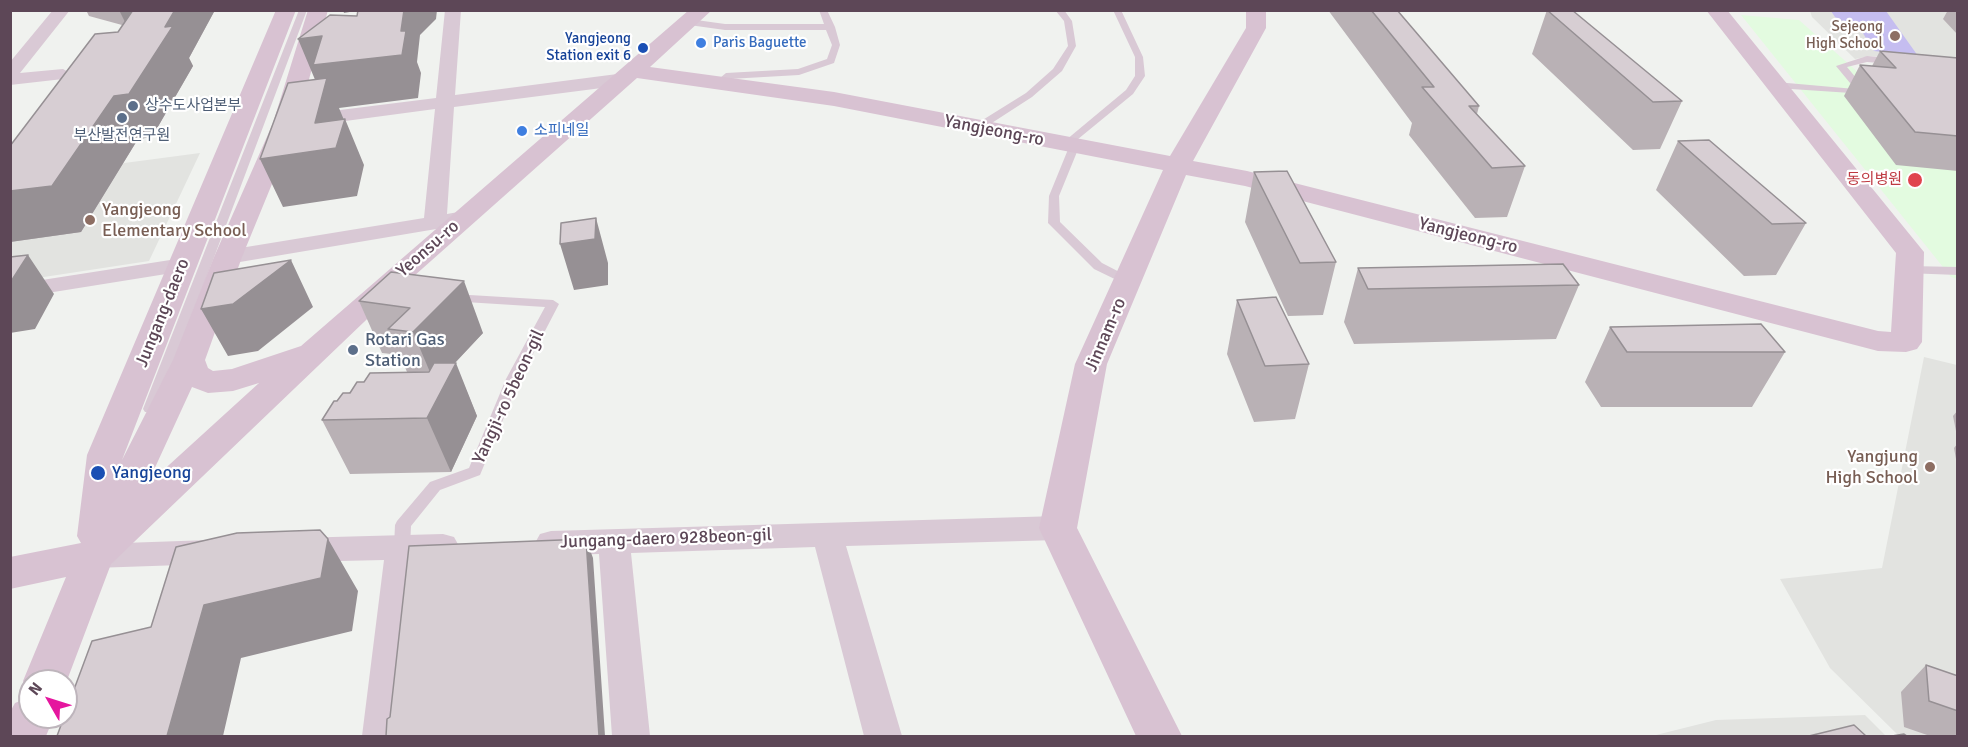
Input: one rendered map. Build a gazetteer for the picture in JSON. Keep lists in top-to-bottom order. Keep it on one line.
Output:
{"streets":{"street":["Yangjeong-ro","Yeonsu-ro","Jungang-daero","Jinnam-ro","Yangji-ro 5beon-gil","Jungang-daero 928beon-gil"]},"crossings":[["Yangjeong-ro","Yeonsu-ro"],["Yangjeong-ro","Jinnam-ro"],["Yeonsu-ro","Jungang-daero"],["Jinnam-ro","Jungang-daero 928beon-gil"]],"places":["Sejeong High School","Paris Baguette","Yangjeong Station exit 6","상수도사업본부","부산발전연구원","소피네일","동의병원","Yangjeong Elementary School","Rotari Gas Station","Yangjung High School","Yangjeong"],"north":"top left"}
